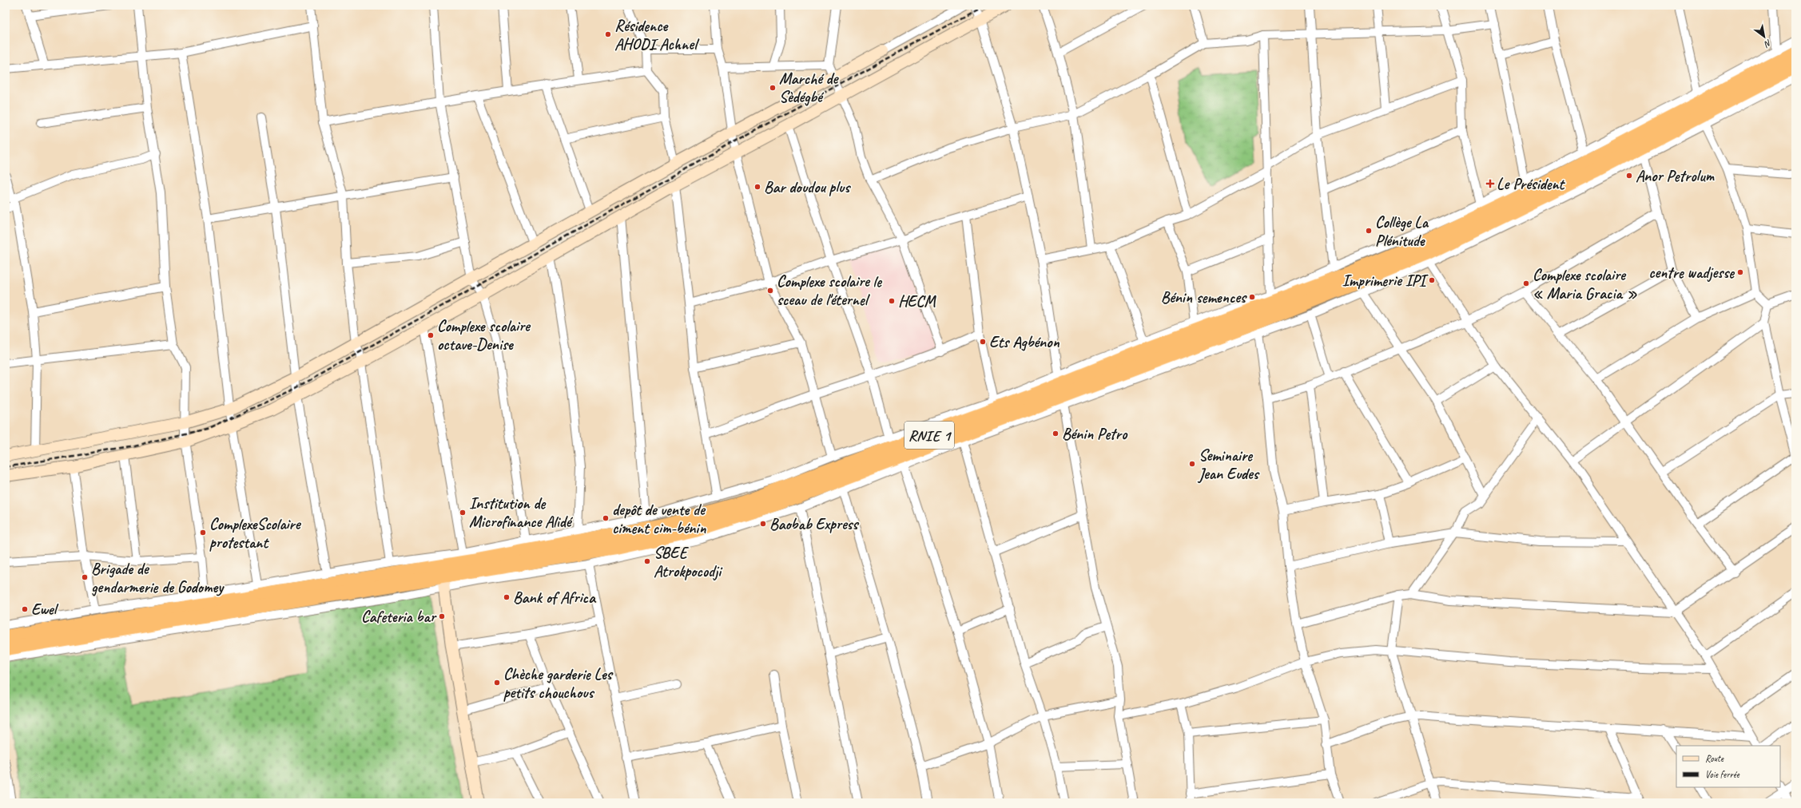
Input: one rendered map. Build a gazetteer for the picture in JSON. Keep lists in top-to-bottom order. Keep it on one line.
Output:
{"streets":{"highway":["RNIE 1"]},"places":{"other":["Résidence AHODI Achnel","Marché de Sèdégbé","Anor Petrolum","Bar doudou plus","Collège La Plénitude","centre wadjesse","Imprimerie IPI","Complexe scolaire « Maria Gracia »","Complexe scolaire le sceau de l'éternel","Bénin semences","HECM","Complexe scolaire octave-Denise","Ets Agbénon","Bénin Petro","Seminaire Jean Eudes","Institution de Microfinance Alidé","depôt de vente de ciment cim-bénin","Baobab Express","ComplexeScolaire protestant","SBEE Atrokpocodji","Brigade de gendarmerie de Godomey","Bank of Africa","Ewel","Cafeteria bar","Chèche garderie Les petits chouchous"],"health":["Le Président"]},"legend":["Route","Voie ferrée"],"north":"bottom right"}
